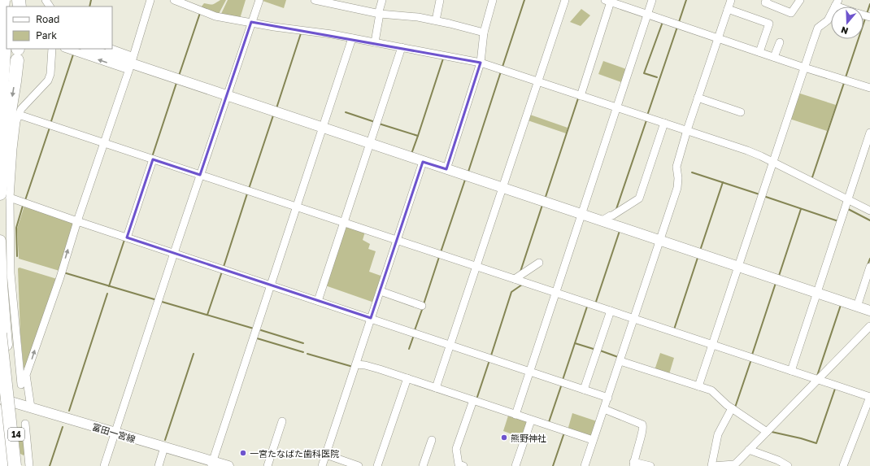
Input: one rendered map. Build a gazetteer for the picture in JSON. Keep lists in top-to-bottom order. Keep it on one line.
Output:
{"streets":{"main road":["14"],"street":["富田一宮線"]},"crossings":[["富田一宮線","14"]],"places":["熊野神社","一宮たなばた歯科医院"],"legend":["Road","Park"],"north":"bottom"}
